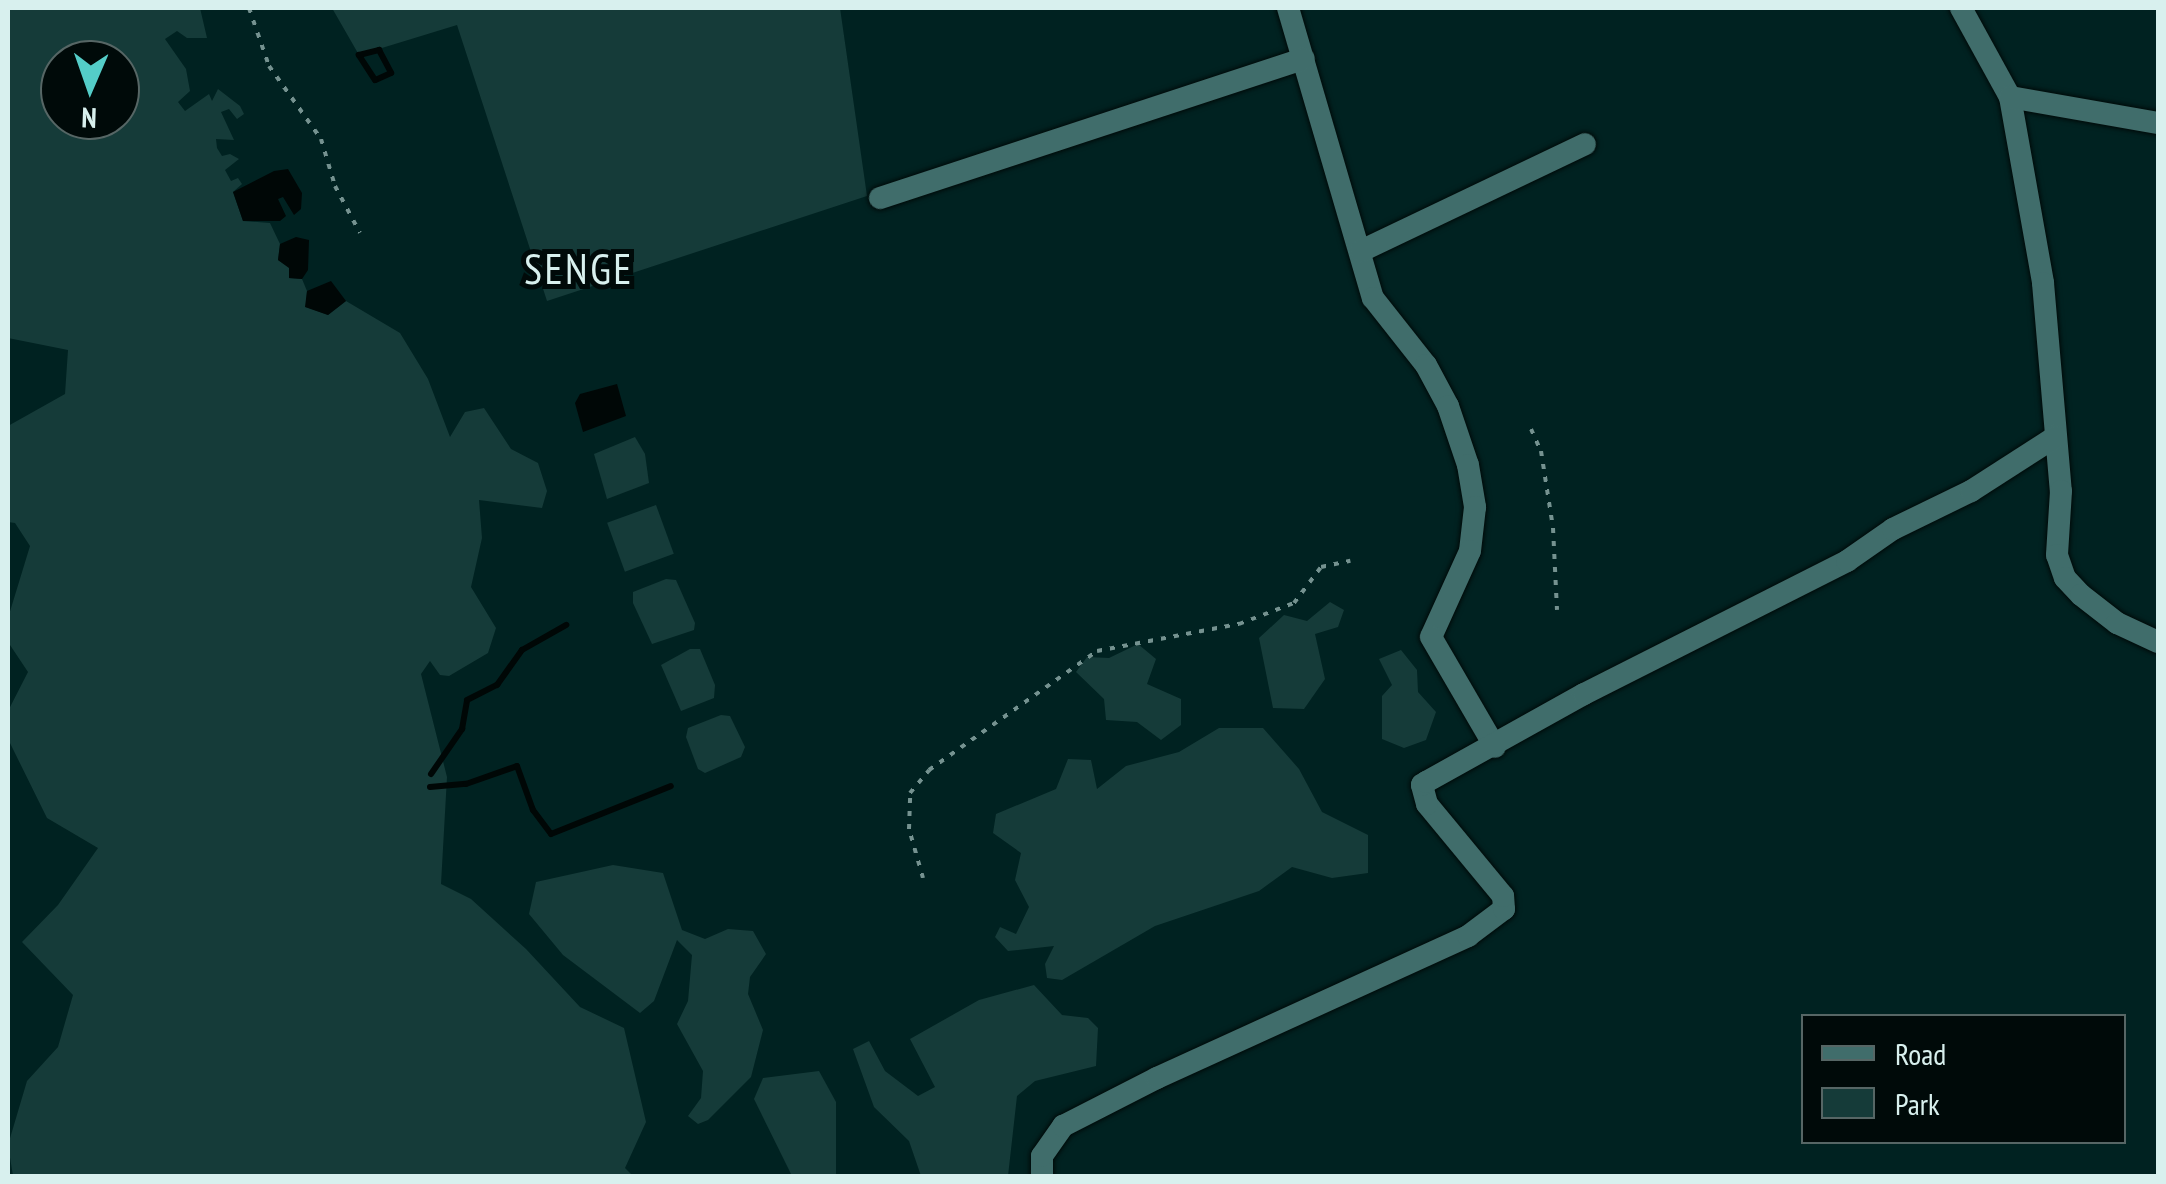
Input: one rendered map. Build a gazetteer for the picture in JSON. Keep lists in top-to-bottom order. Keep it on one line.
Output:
{"districts":["SENGE"],"legend":["Road","Park"],"north":"bottom"}
